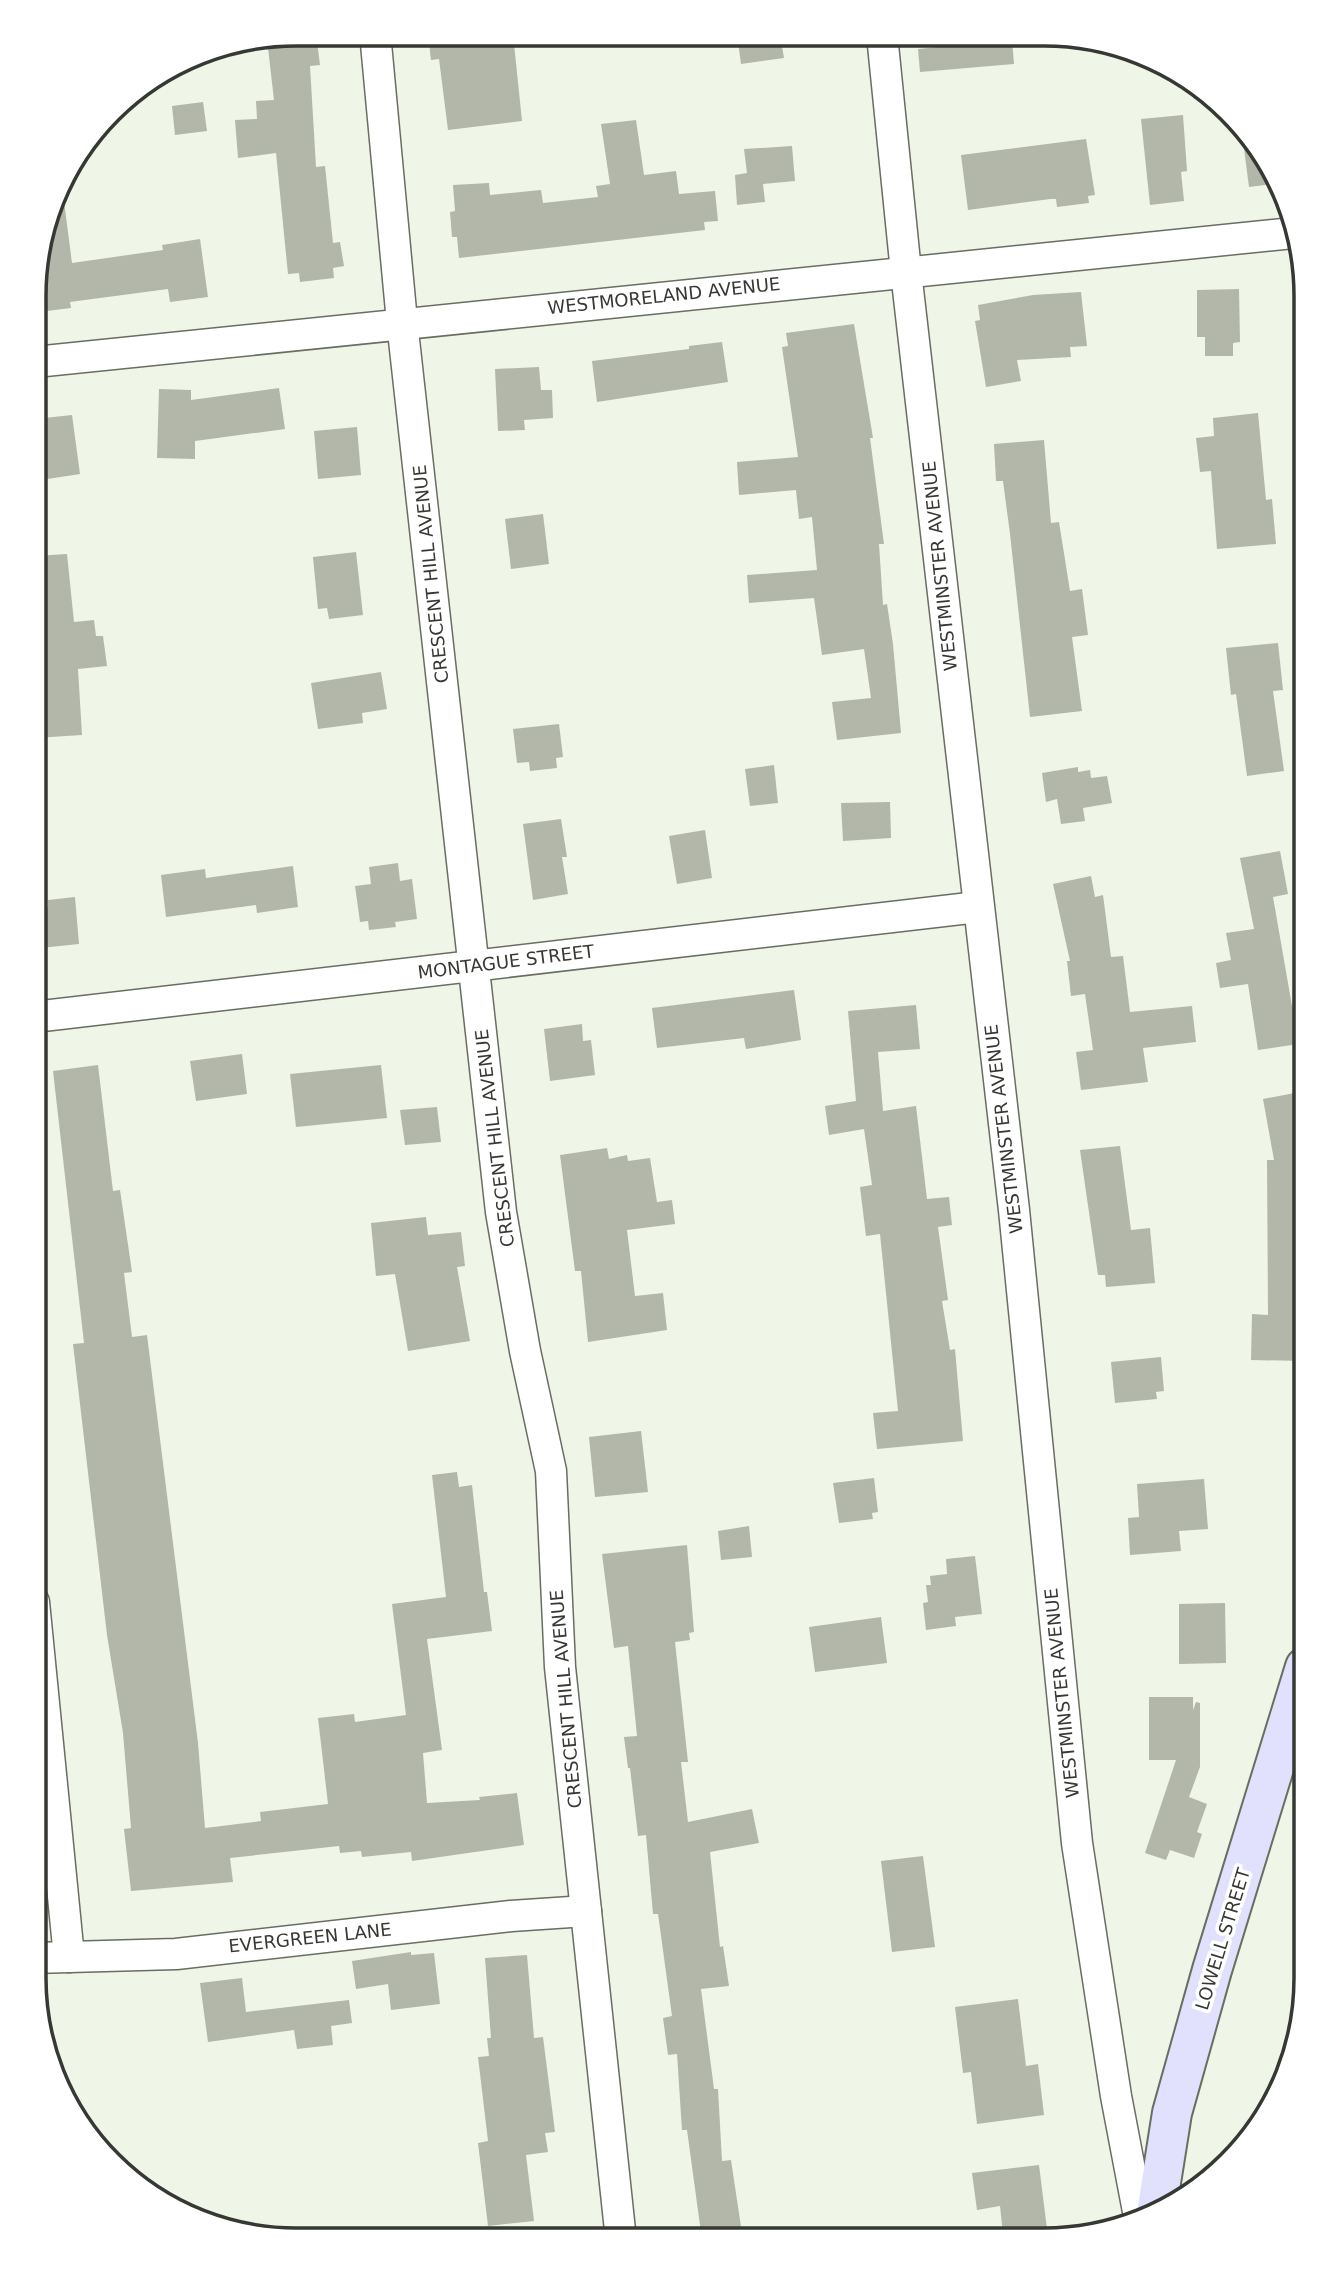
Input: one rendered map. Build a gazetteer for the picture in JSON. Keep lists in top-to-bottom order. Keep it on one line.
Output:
{"streets":{"main road":["LOWELL STREET"],"street":["WESTMORELAND AVENUE","WESTMINSTER AVENUE","CRESCENT HILL AVENUE","MONTAGUE STREET","EVERGREEN LANE"]},"crossings":[["WESTMORELAND AVENUE","WESTMINSTER AVENUE"],["WESTMORELAND AVENUE","CRESCENT HILL AVENUE"],["WESTMINSTER AVENUE","MONTAGUE STREET"],["CRESCENT HILL AVENUE","MONTAGUE STREET"],["CRESCENT HILL AVENUE","EVERGREEN LANE"]]}
